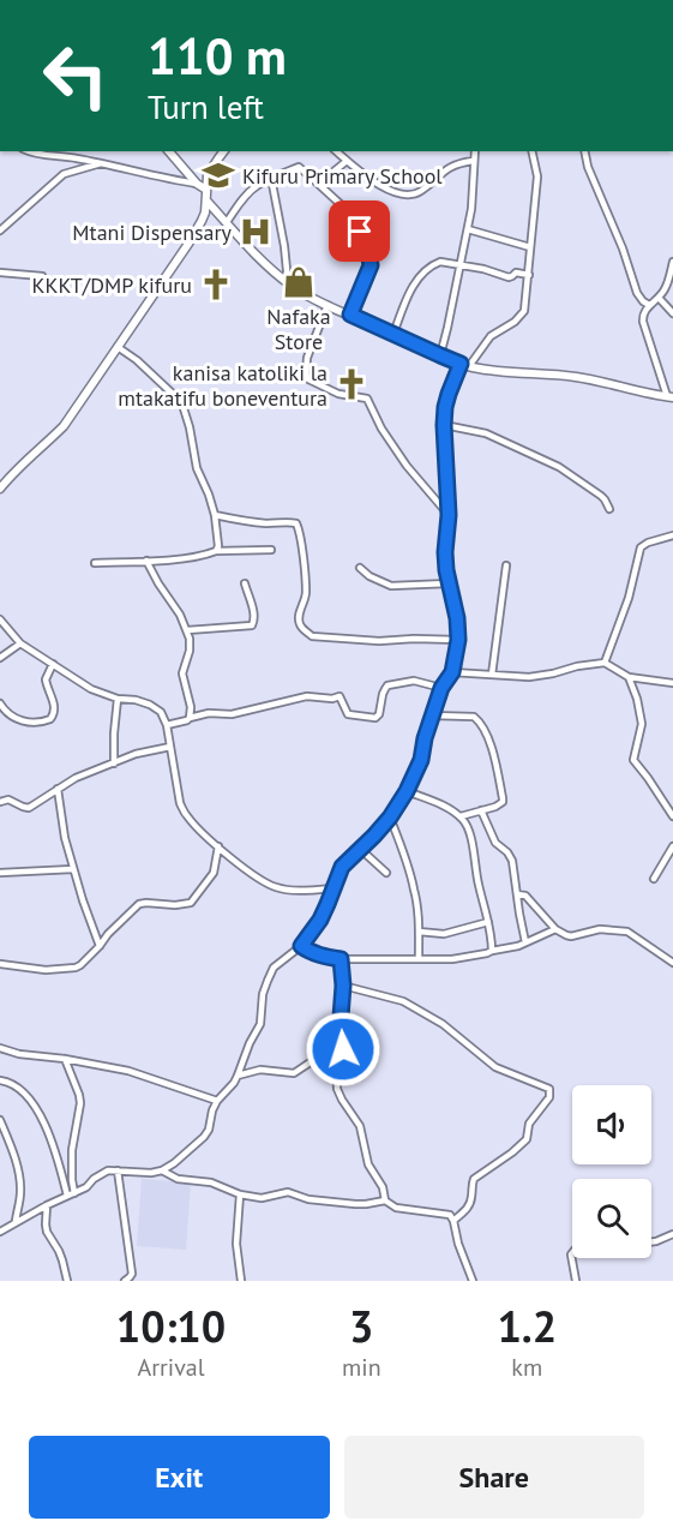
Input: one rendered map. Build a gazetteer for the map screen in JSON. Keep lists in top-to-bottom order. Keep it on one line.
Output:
{"places":{"school or university":["Kifuru Primary School"],"hospital":["Mtani Dispensary"],"shop":["Nafaka Store"],"church":["KKKT/DMP kifuru","kanisa katoliki la mtakatifu boneventura"]},"page":{"turn":["110 m","Turn left"],"eta":["10:10","Arrival","3","min","1.2","km"],"buttons":["Exit","Share"]}}
